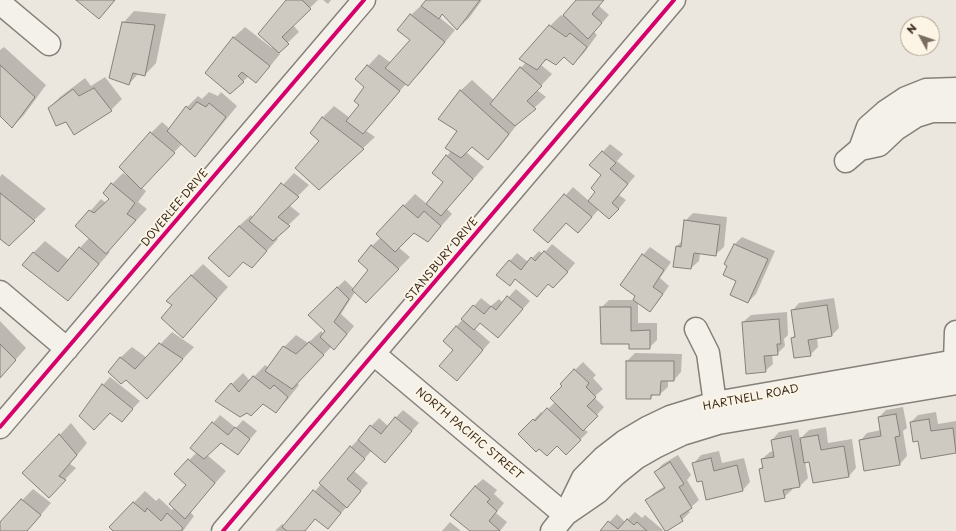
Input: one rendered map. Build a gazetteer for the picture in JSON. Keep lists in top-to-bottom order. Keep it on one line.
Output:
{"streets":{"street":["DOVERLEE DRIVE","STANSBURY DRIVE","HARTNELL ROAD","NORTH PACIFIC STREET"]},"crossings":[["STANSBURY DRIVE","NORTH PACIFIC STREET"],["HARTNELL ROAD","NORTH PACIFIC STREET"]],"north":"top left"}
